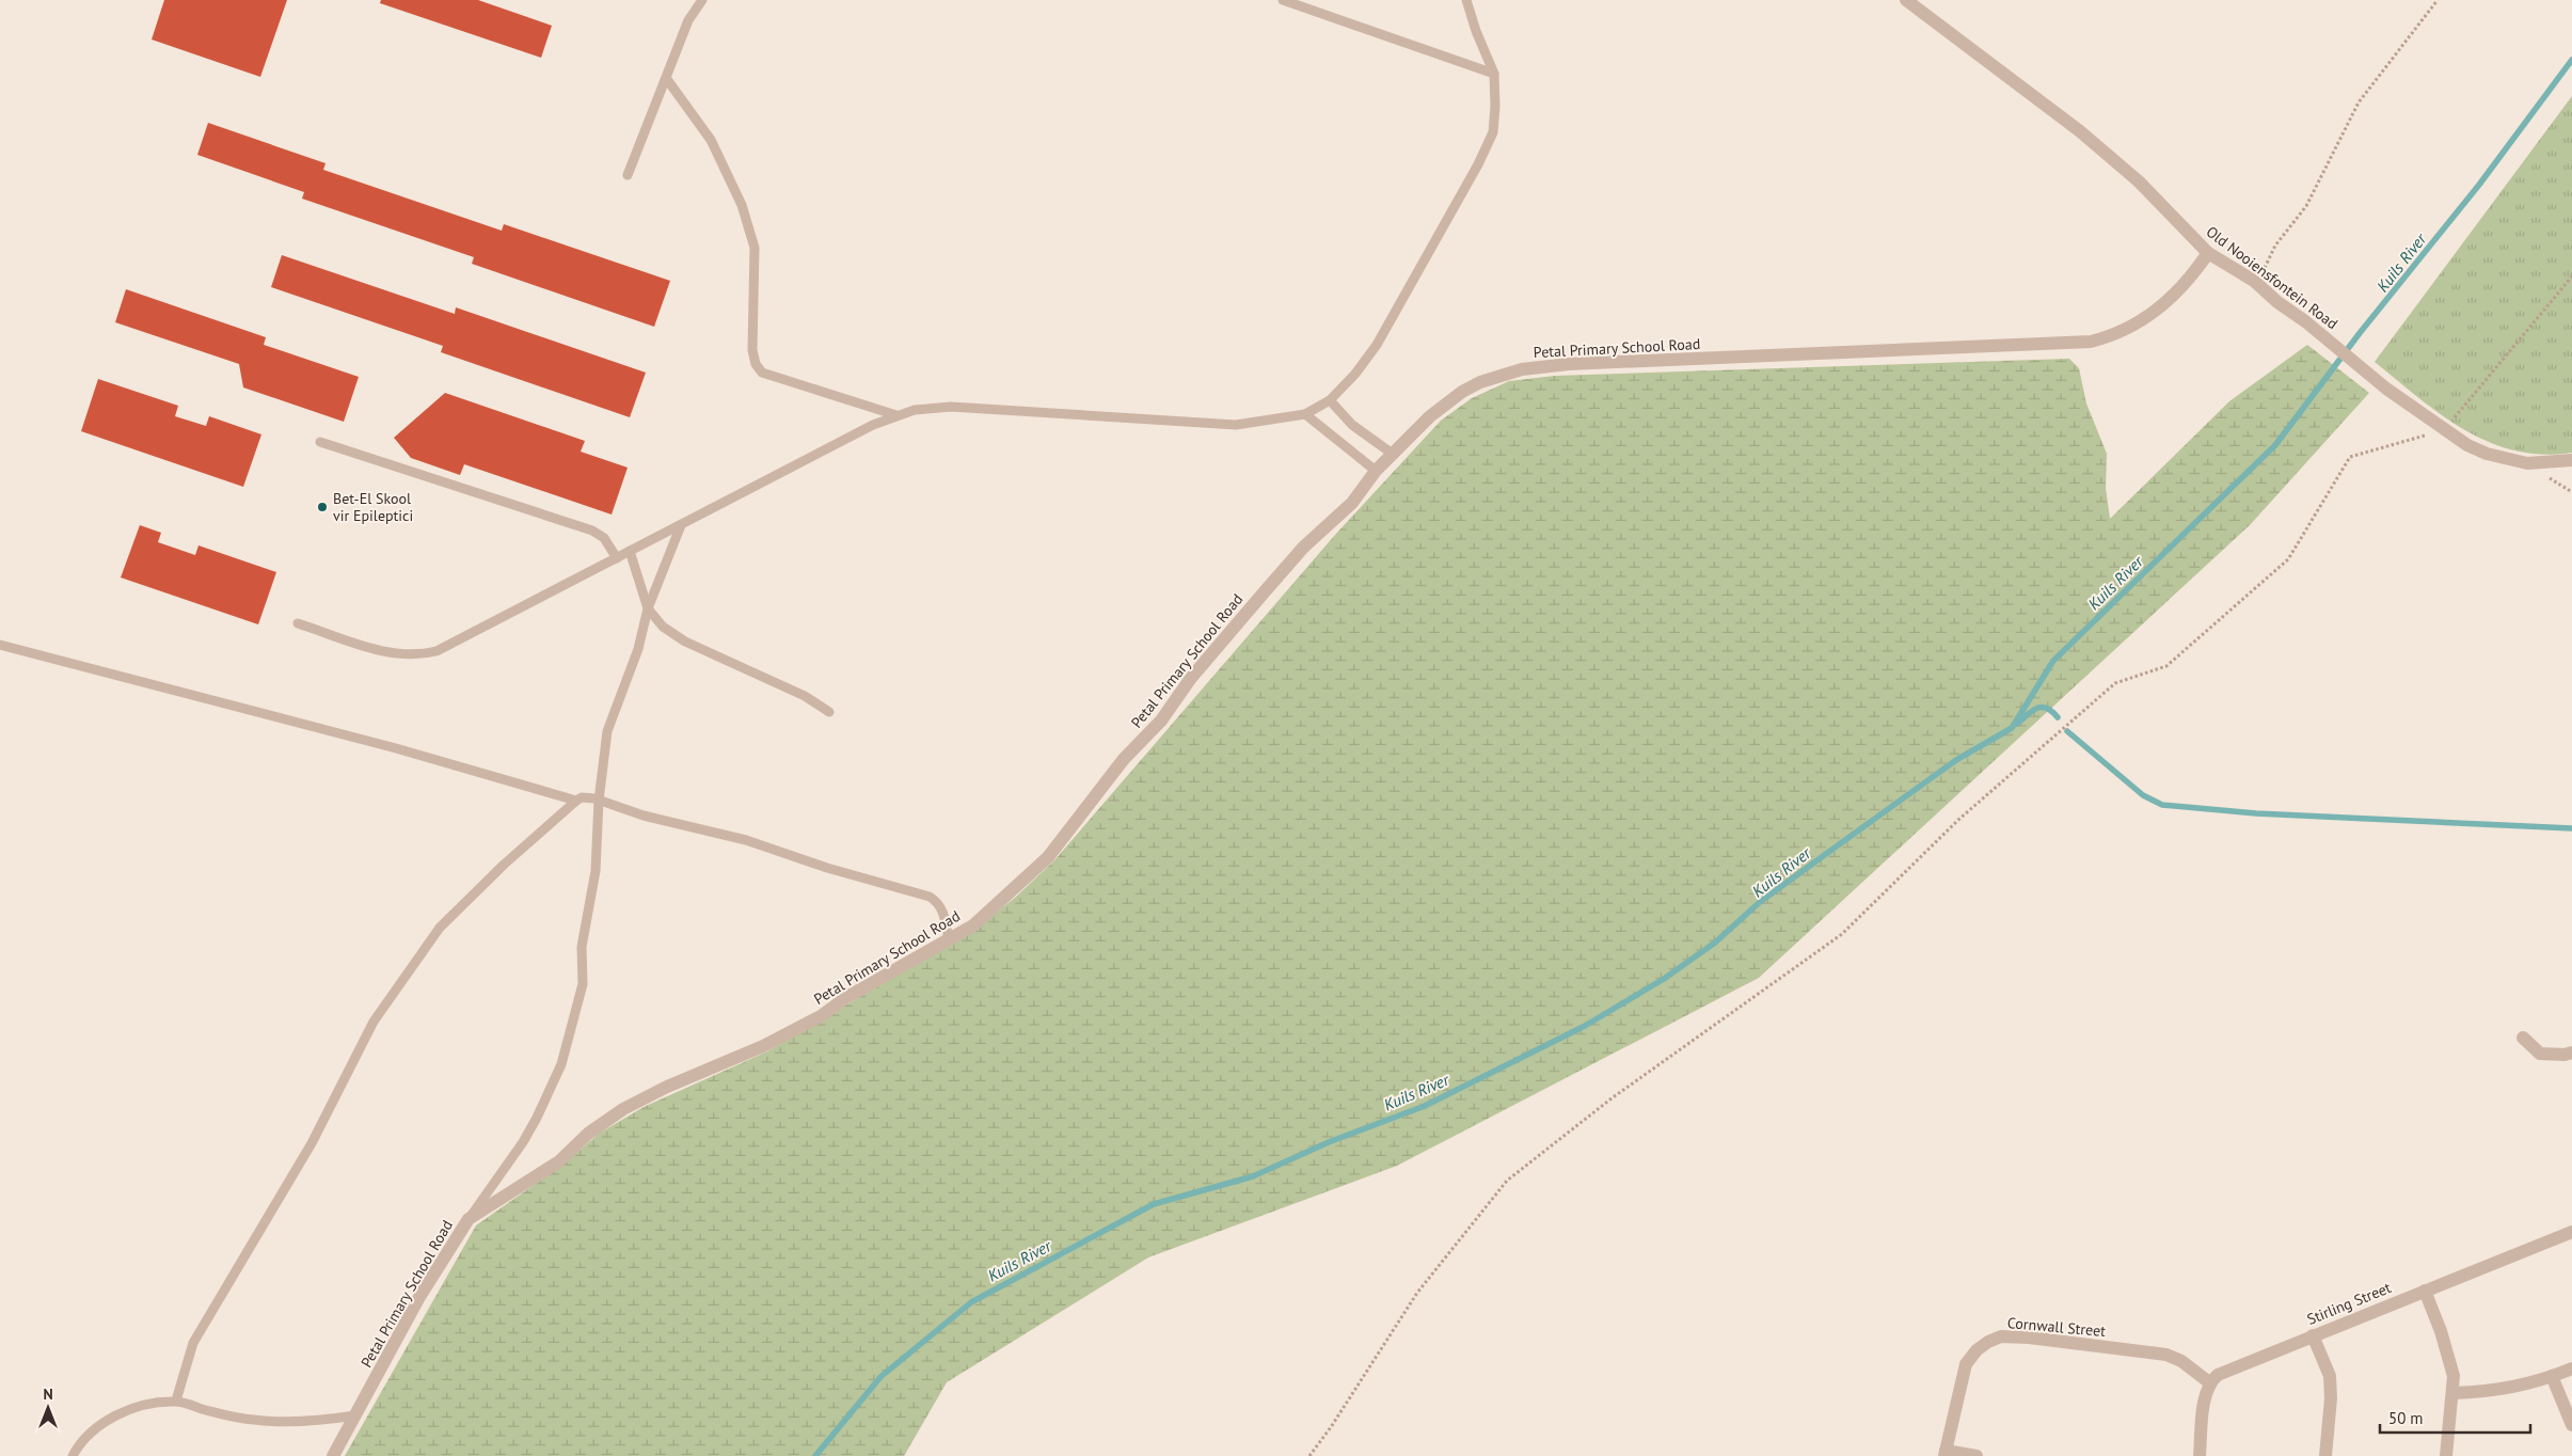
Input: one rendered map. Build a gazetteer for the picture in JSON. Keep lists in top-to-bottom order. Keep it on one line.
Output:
{"streets":{"street":["Old Nooiensfontein Road","Petal Primary School Road","Stirling Street","Cornwall Street"]},"crossings":[["Old Nooiensfontein Road","Petal Primary School Road"],["Stirling Street","Cornwall Street"]],"water":["Kuils River"],"places":["Bet-El Skool vir Epileptici"],"scale_bar":"50 m","north":"top"}
